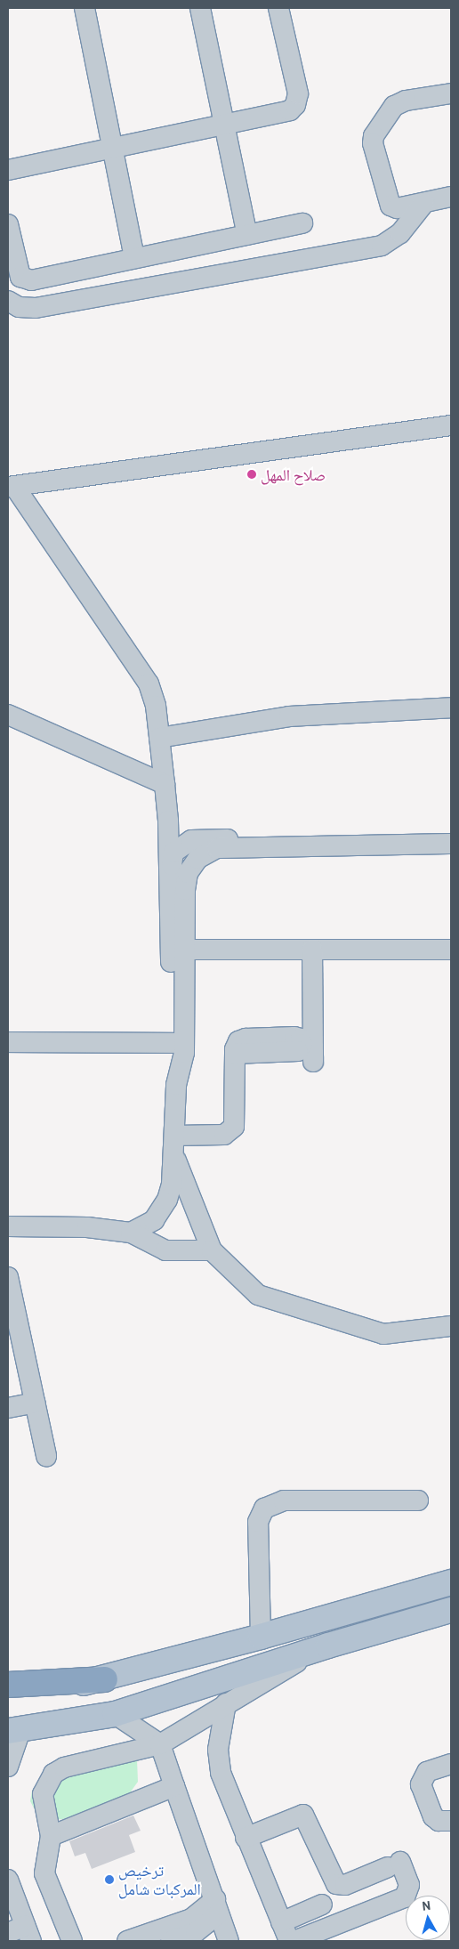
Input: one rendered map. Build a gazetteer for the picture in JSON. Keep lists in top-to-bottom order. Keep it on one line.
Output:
{"places":["صلاح المهل","ترخيص المركبات شامل"],"north":"top"}
